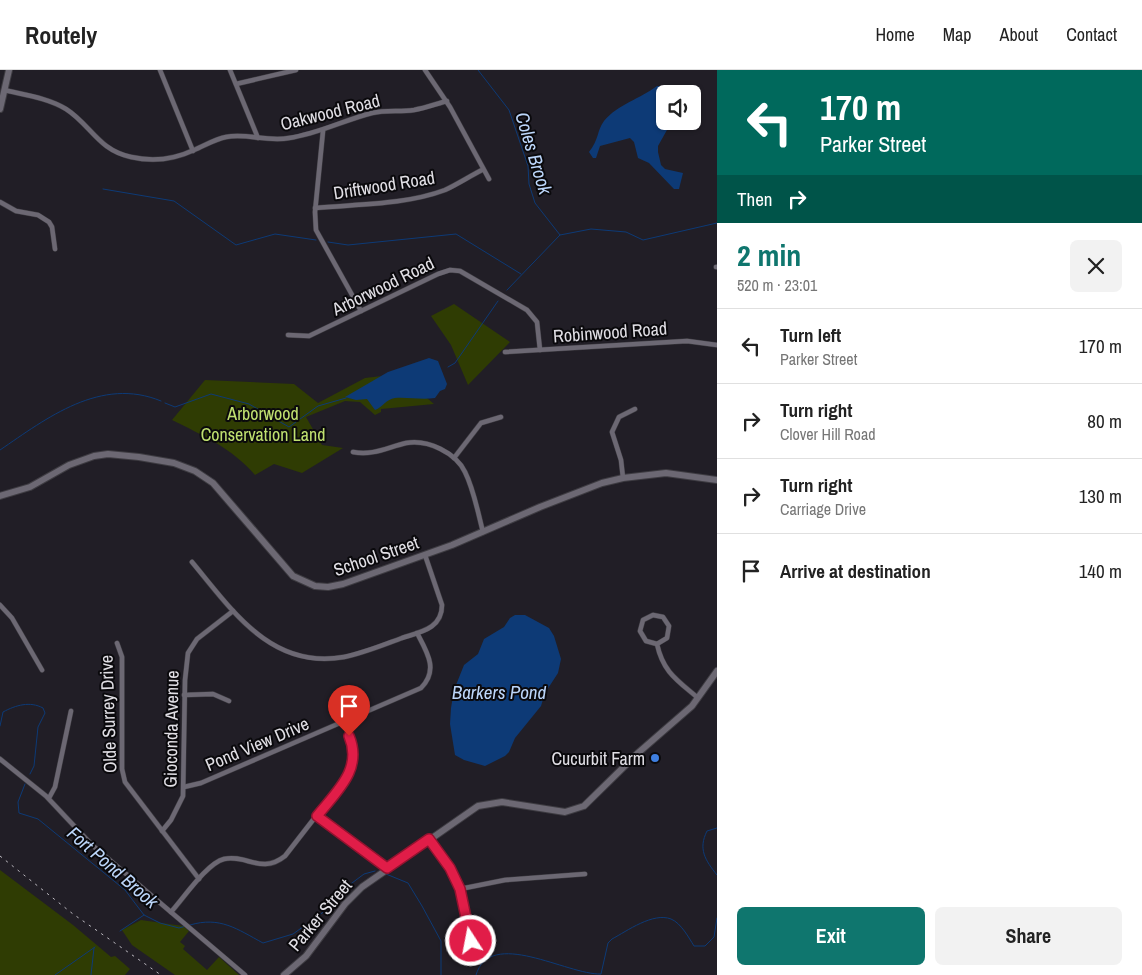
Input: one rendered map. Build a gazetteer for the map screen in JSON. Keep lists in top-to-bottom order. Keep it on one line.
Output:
{"streets":{"street":["Oakwood Road","Driftwood Road","Arborwood Road","Robinwood Road","School Street","Olde Surrey Drive","Gioconda Avenue","Pond View Drive","Parker Street"]},"crossings":[["Arborwood Road","Robinwood Road"],["Olde Surrey Drive","Gioconda Avenue"],["Gioconda Avenue","Pond View Drive"]],"water":["Coles Brook","Barkers Pond","Fort Pond Brook"],"parks":["Arborwood Conservation Land"],"places":["Cucurbit Farm"],"page":{"header":"Routely","nav":["Home","Map","About","Contact"],"turn":["170 m","Parker Street"],"then":"Then","heading":["2 min","520 m · 23:01"],"list":[{"name":"Turn left","note":"Parker Street","value":"170 m"},{"name":"Turn right","note":"Clover Hill Road","value":"80 m"},{"name":"Turn right","note":"Carriage Drive","value":"130 m"},{"name":"Arrive at destination","value":"140 m"}],"buttons":["Exit","Share"]}}
